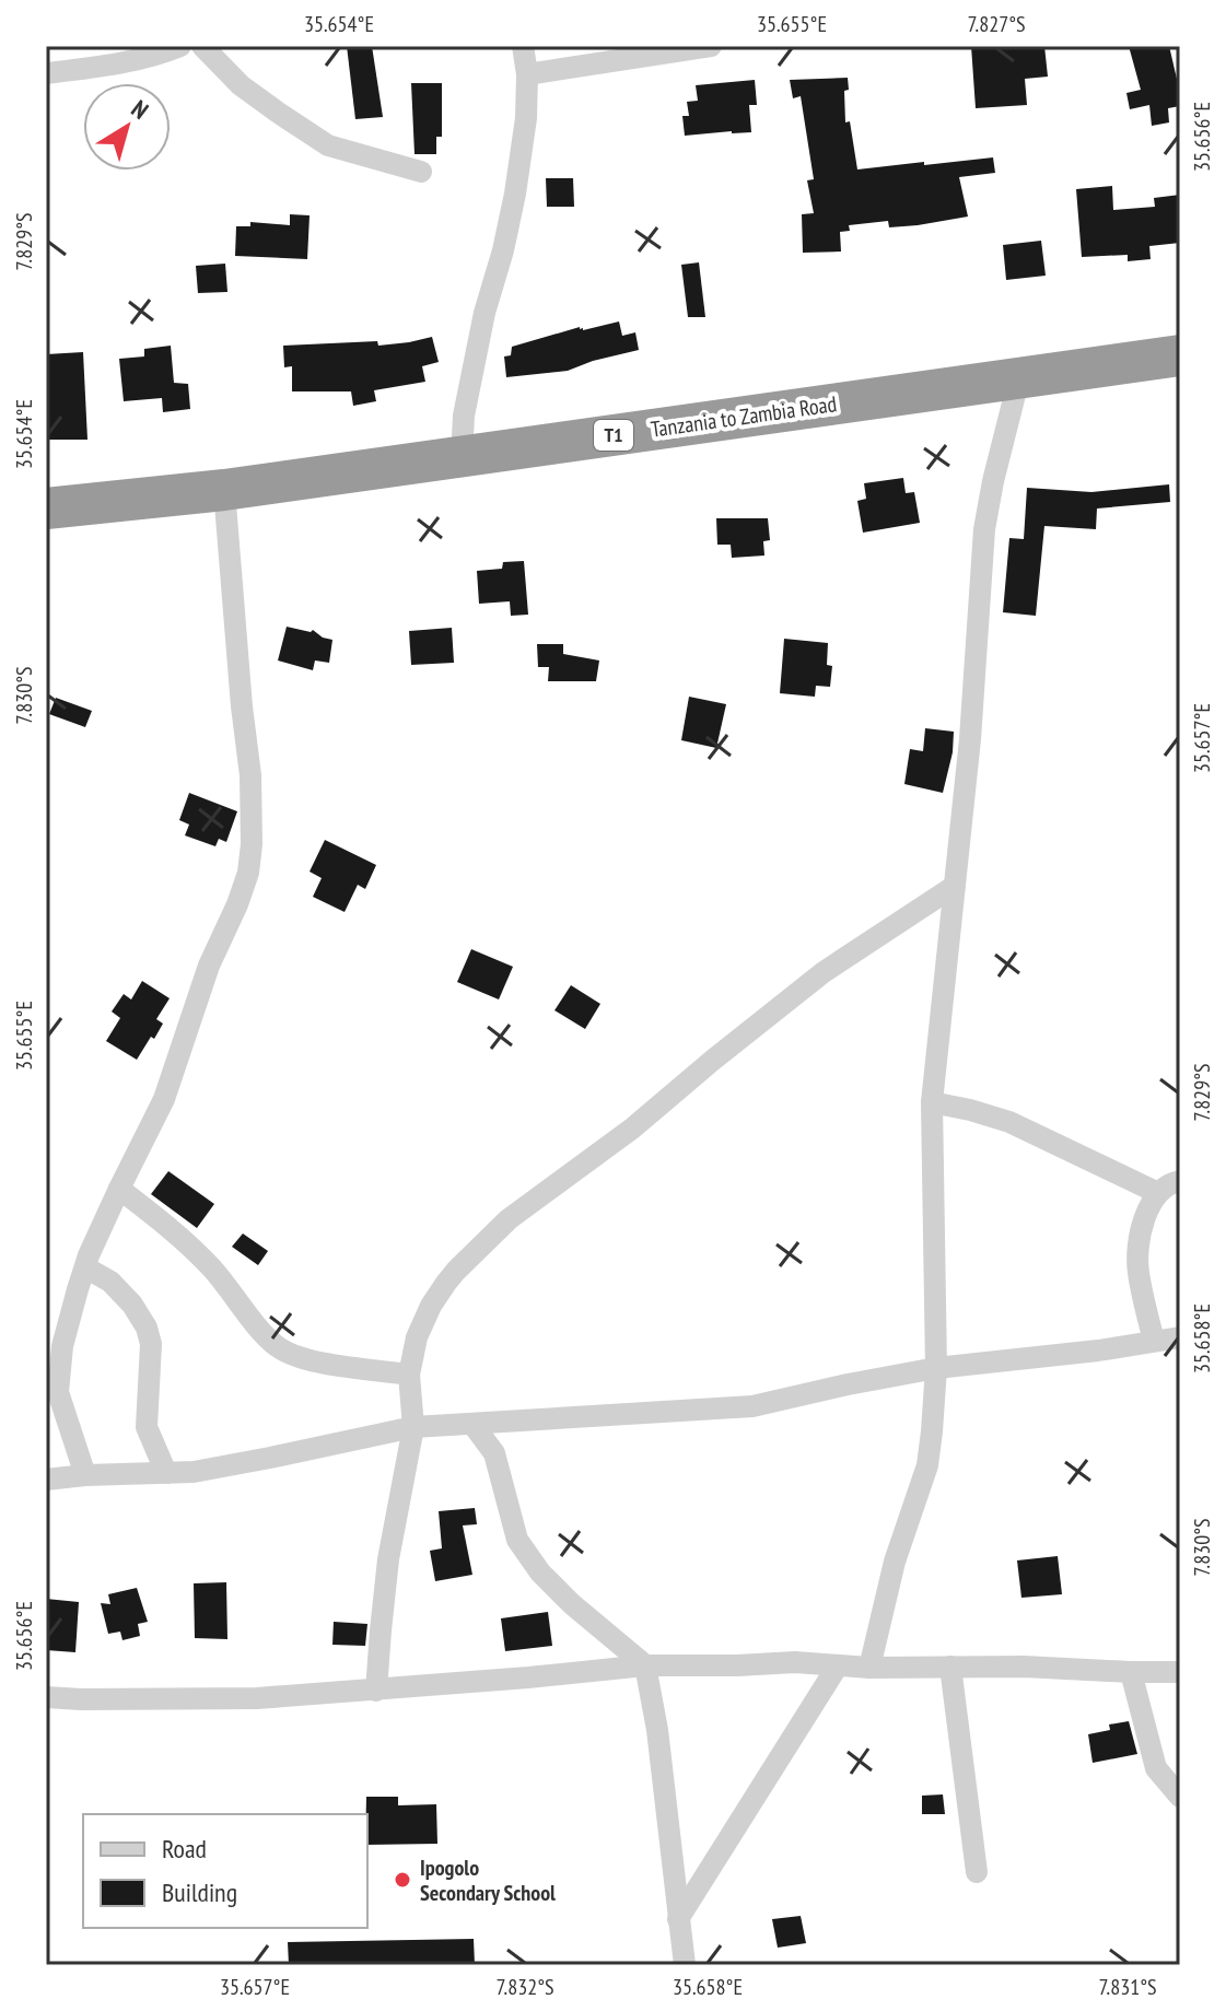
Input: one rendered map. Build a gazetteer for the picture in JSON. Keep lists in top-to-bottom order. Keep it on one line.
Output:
{"streets":{"highway":["Tanzania to Zambia Road","T1"]},"places":["Ipogolo Secondary School"],"legend":["Road","Building"],"north":"top right","coordinates":["35.654°E","35.655°E","7.827°S","35.656°E","7.829°S","7.830°S","35.657°E","35.658°E","7.832°S","7.831°S"]}
